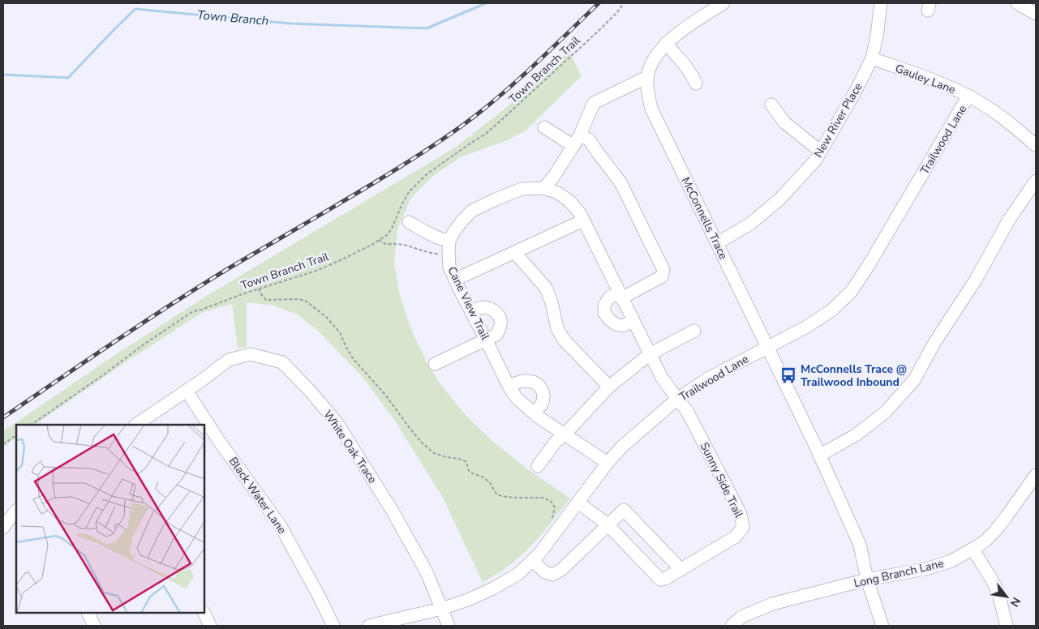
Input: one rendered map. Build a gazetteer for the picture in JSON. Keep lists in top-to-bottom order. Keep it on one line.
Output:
{"streets":{"street":["Gauley Lane","New River Place","Trailwood Lane","McConnells Trace","Cane View Trail","White Oak Trace","Sunny Side Trail","Black Water Lane","Long Branch Lane"],"path":["Town Branch Trail"]},"crossings":[["Gauley Lane","New River Place"],["Gauley Lane","Trailwood Lane"],["New River Place","McConnells Trace"],["Trailwood Lane","McConnells Trace"],["Trailwood Lane","Cane View Trail"],["Trailwood Lane","White Oak Trace"],["Trailwood Lane","Sunny Side Trail"],["McConnells Trace","Long Branch Lane"],["Cane View Trail","Sunny Side Trail"],["White Oak Trace","Black Water Lane"]],"water":["Town Branch"],"places":{"bus stop":["McConnells Trace @ Trailwood Inbound"]},"north":"bottom right"}
